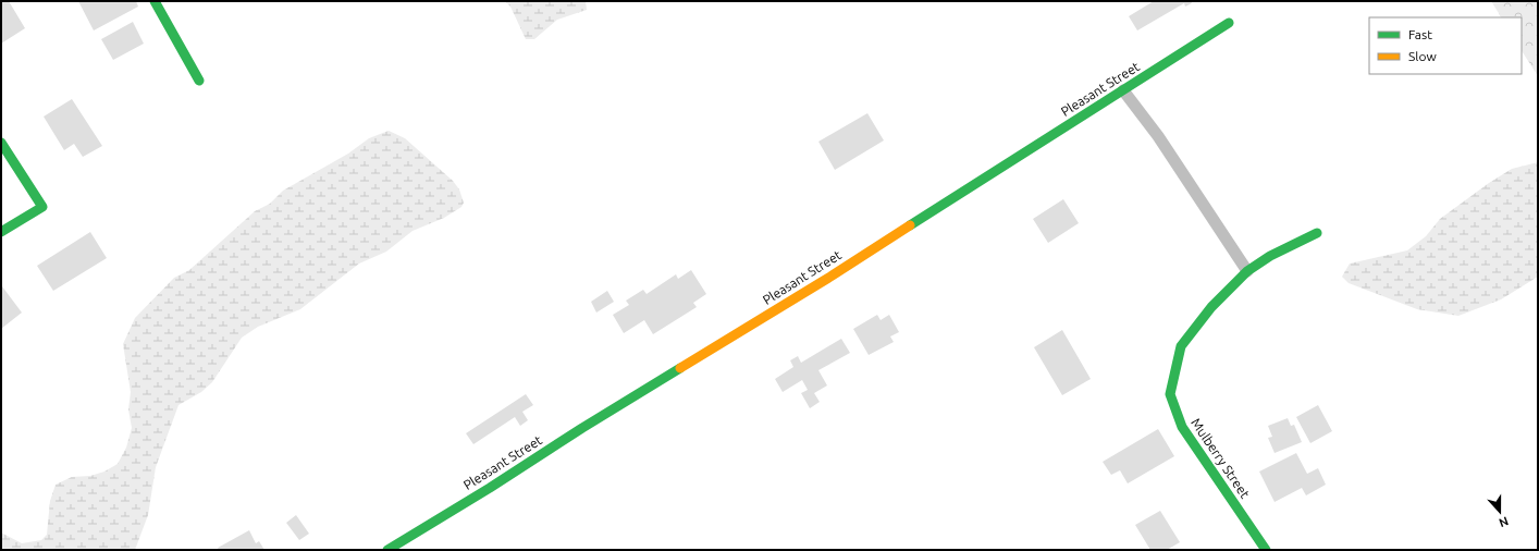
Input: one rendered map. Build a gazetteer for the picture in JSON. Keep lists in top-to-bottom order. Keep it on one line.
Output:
{"streets":{"street":["Pleasant Street","Mulberry Street"]},"legend":["Fast","Slow"],"north":"bottom"}
